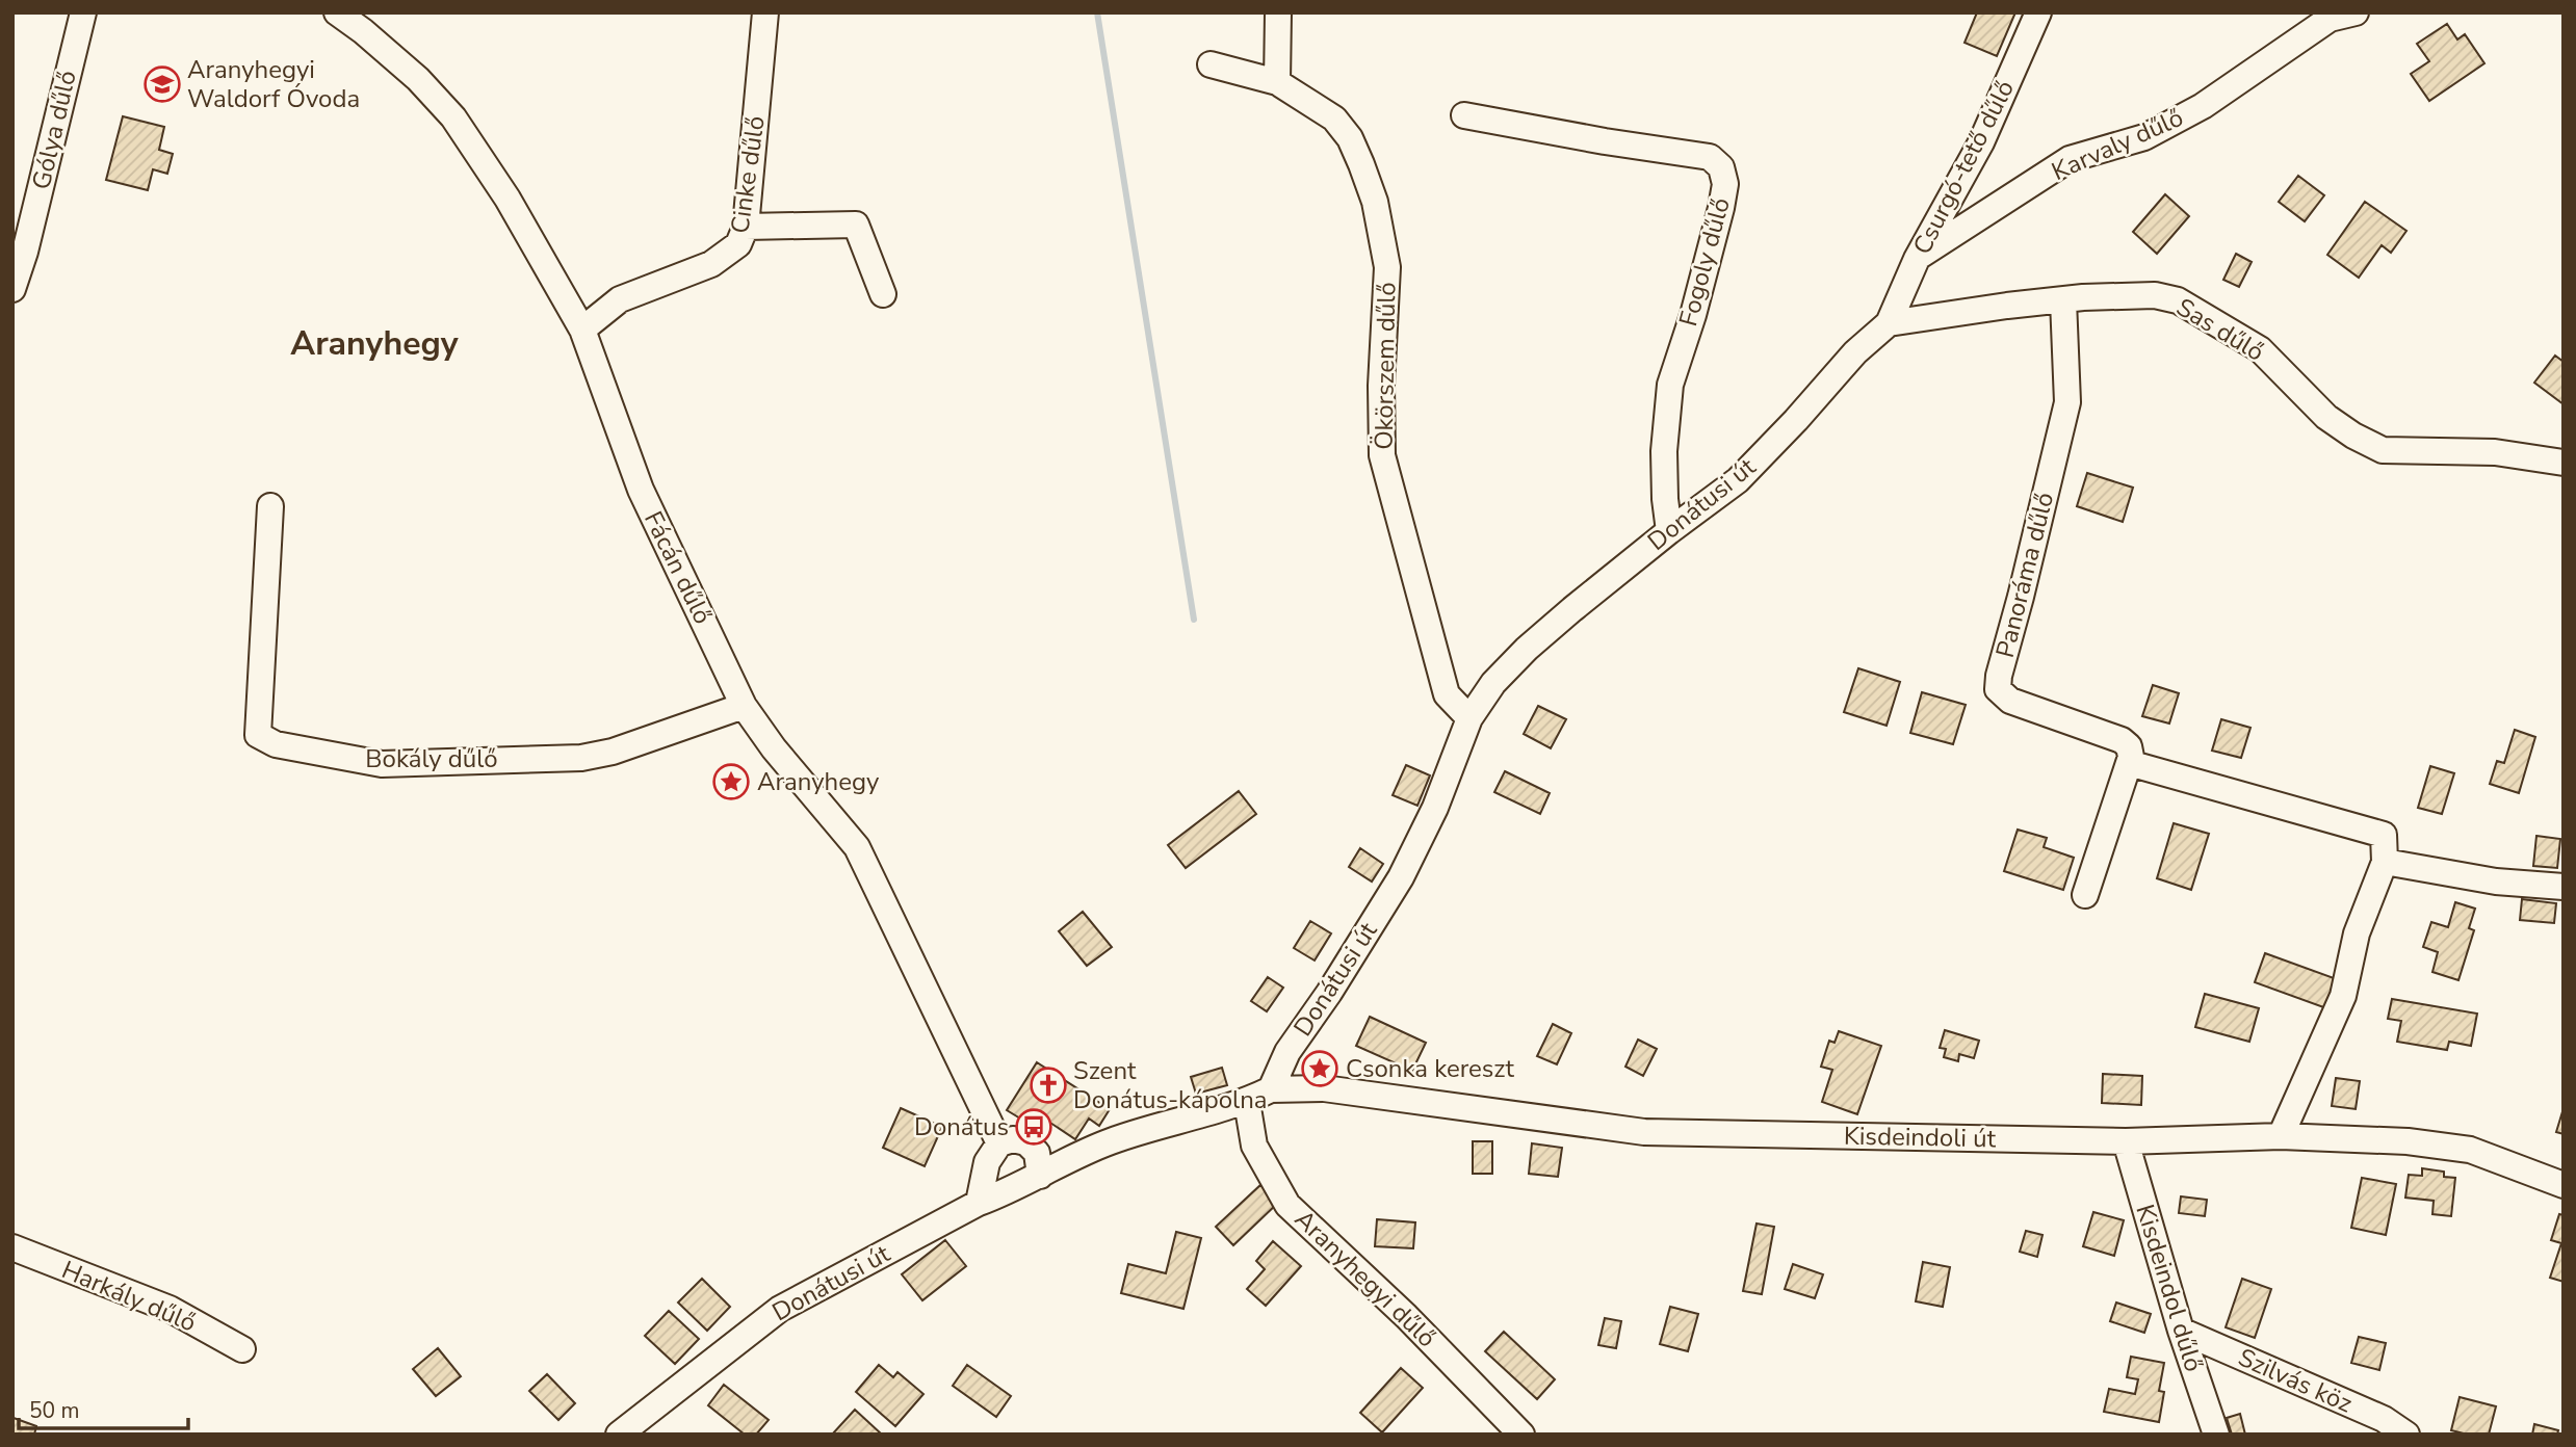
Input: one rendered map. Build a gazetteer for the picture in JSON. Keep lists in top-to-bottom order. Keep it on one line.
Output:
{"streets":{"street":["Gólya dűlő","Karvaly dűlő","Csurgó-tető dűlő","Cinke dűlő","Fogoly dűlő","Sas dűlő","Ökörszem dűlő","Donátusi út","Fácán dűlő","Panoráma dűlő","Bokály dűlő","Kisdeindoli út","Aranyhegyi dűlő","Kisdeindol dűlő","Harkály dűlő","Szilvás köz"]},"crossings":[["Karvaly dűlő","Csurgó-tető dűlő"],["Csurgó-tető dűlő","Sas dűlő"],["Csurgó-tető dűlő","Donátusi út"],["Cinke dűlő","Fácán dűlő"],["Fogoly dűlő","Donátusi út"],["Sas dűlő","Donátusi út"],["Sas dűlő","Panoráma dűlő"],["Ökörszem dűlő","Donátusi út"],["Donátusi út","Kisdeindoli út"],["Donátusi út","Aranyhegyi dűlő"],["Fácán dűlő","Bokály dűlő"],["Kisdeindoli út","Kisdeindol dűlő"],["Kisdeindol dűlő","Szilvás köz"]],"districts":["Aranyhegy"],"places":{"school or university":["Aranyhegyi Waldorf Óvoda"],"place":["Aranyhegy","Csonka kereszt"],"church":["Szent Donátus-kápolna"],"bus stop":["Donátus"]},"scale_bar":"50 m"}
